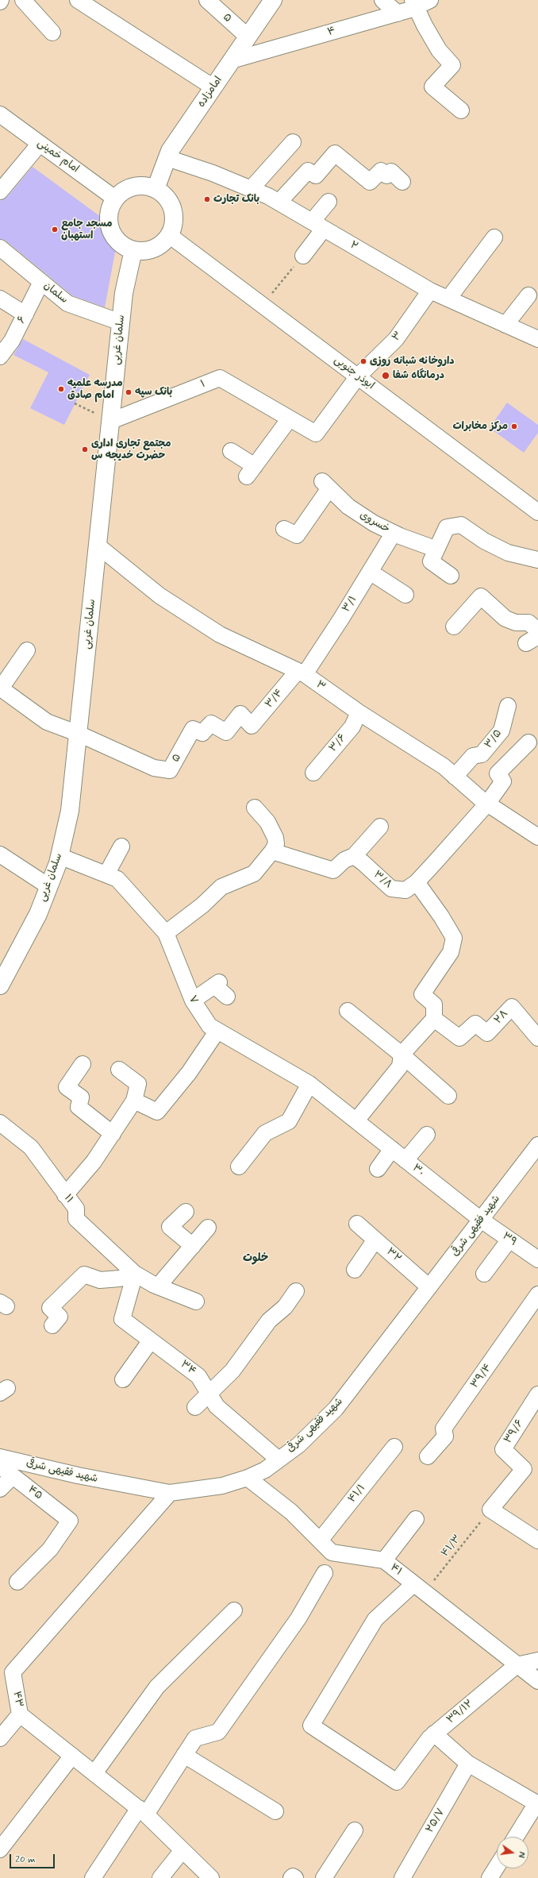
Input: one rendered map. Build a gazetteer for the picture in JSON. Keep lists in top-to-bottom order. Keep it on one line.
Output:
{"streets":{"main road":["امامزاده","سلمان غربی"],"street":["۵","۴","امام خمینی","۲","سلمان","۶","۳","ابوذر جنوبی","۱","خسروی","۳/۱","۳/۴","۳/۵","۳/۶","۳/۸","۷","۲۸","۳۰","۱۱","شهید فقیهی شرقی","۳۹","۳۲","۳۴","۳۹/۴","۳۹/۶","۴۵","۴۱/۱","۴۱","۴۳","۳۹/۱۲","۲۵/۷"],"path":["۴۱/۳"]},"crossings":[["۵","امامزاده"],["۵","سلمان غربی"],["۵","۳/۴"],["۴","امامزاده"],["امامزاده","امام خمینی"],["امامزاده","۲"],["امامزاده","سلمان غربی"],["امامزاده","ابوذر جنوبی"],["امام خمینی","سلمان غربی"],["امام خمینی","ابوذر جنوبی"],["۲","۳"],["سلمان","۶"],["سلمان","سلمان غربی"],["۳","سلمان غربی"],["۳","ابوذر جنوبی"],["۳","۳/۱"],["۳","۳/۴"],["۳","۳/۵"],["۳","۳/۶"],["۳","۳/۸"],["سلمان غربی","ابوذر جنوبی"],["سلمان غربی","۱"],["سلمان غربی","۷"],["خسروی","۳/۱"],["۳/۱","۳/۴"],["۷","۳۰"],["۳۰","شهید فقیهی شرقی"],["۳۰","۳۹"],["۱۱","۳۴"],["شهید فقیهی شرقی","۳۹"],["شهید فقیهی شرقی","۳۲"],["شهید فقیهی شرقی","۳۴"],["شهید فقیهی شرقی","۴۱"],["شهید فقیهی شرقی","۴۳"],["۳۹/۶","۴۱/۳"],["۴۱/۱","۴۱"],["۴۱/۳","۴۱"],["۴۱/۳","۳۹/۱۲"],["۴۱","۳۹/۱۲"]],"districts":["خلوت"],"places":["بانک تجارت","مسجد جامع استهبان","داروخانه شبانه روزی","درمانگاه شفا","مدرسه علمیه امام صادق","بانک سپه","مرکز مخابرات","مجتمع تجاری اداری حضرت خدیجه س"],"scale_bar":"20 m","north":"right"}
